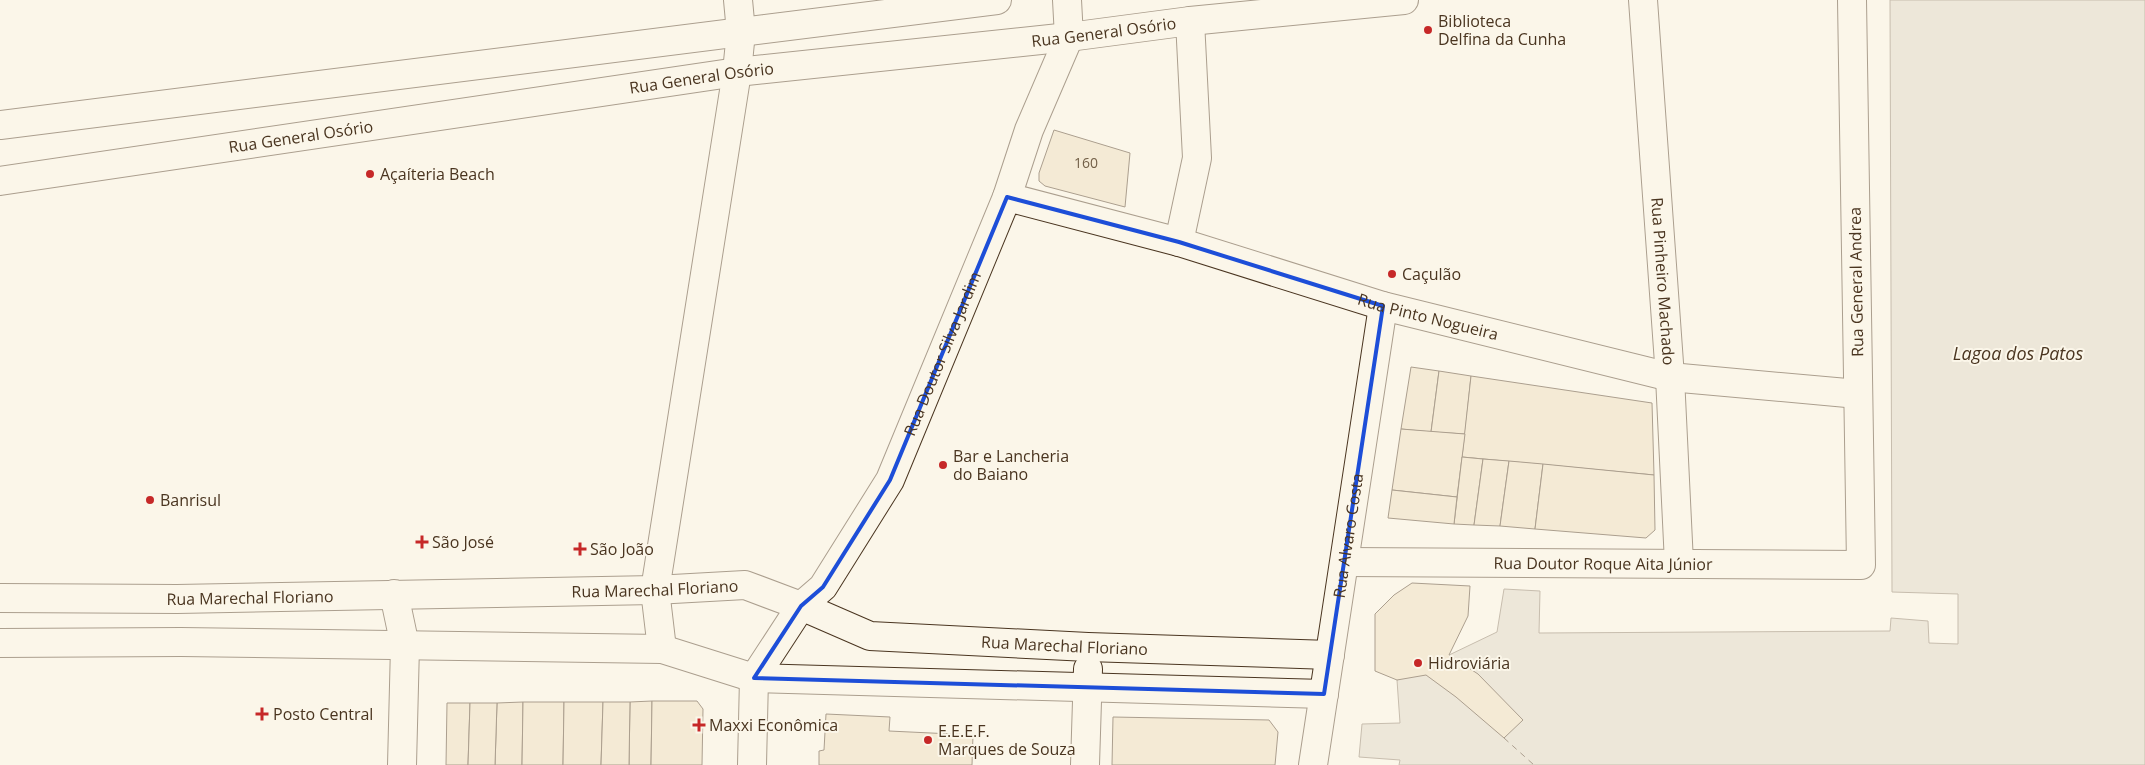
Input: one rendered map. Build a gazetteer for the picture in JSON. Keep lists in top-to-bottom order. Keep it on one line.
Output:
{"streets":{"street":["Rua General Osório","Rua Pinheiro Machado","Rua General Andrea","Rua Pinto Nogueira","Rua Doutor Silva Jardim","Rua Alvaro Costa","Rua Doutor Roque Aita Júnior","Rua Marechal Floriano"]},"crossings":[["Rua General Osório","Rua Doutor Silva Jardim"],["Rua Pinheiro Machado","Rua Pinto Nogueira"],["Rua Pinheiro Machado","Rua Doutor Roque Aita Júnior"],["Rua General Andrea","Rua Pinto Nogueira"],["Rua General Andrea","Rua Doutor Roque Aita Júnior"],["Rua Pinto Nogueira","Rua Doutor Silva Jardim"],["Rua Pinto Nogueira","Rua Alvaro Costa"],["Rua Doutor Silva Jardim","Rua Marechal Floriano"],["Rua Alvaro Costa","Rua Doutor Roque Aita Júnior"],["Rua Alvaro Costa","Rua Marechal Floriano"]],"water":["Lagoa dos Patos"],"places":{"other":["Biblioteca Delfina da Cunha","Açaíteria Beach","Caçulão","Bar e Lancheria do Baiano","Banrisul","Hidroviária","E.E.E.F. Marques de Souza"],"health":["São José","São João","Posto Central","Maxxi Econômica"]},"house_numbers":["160"]}
